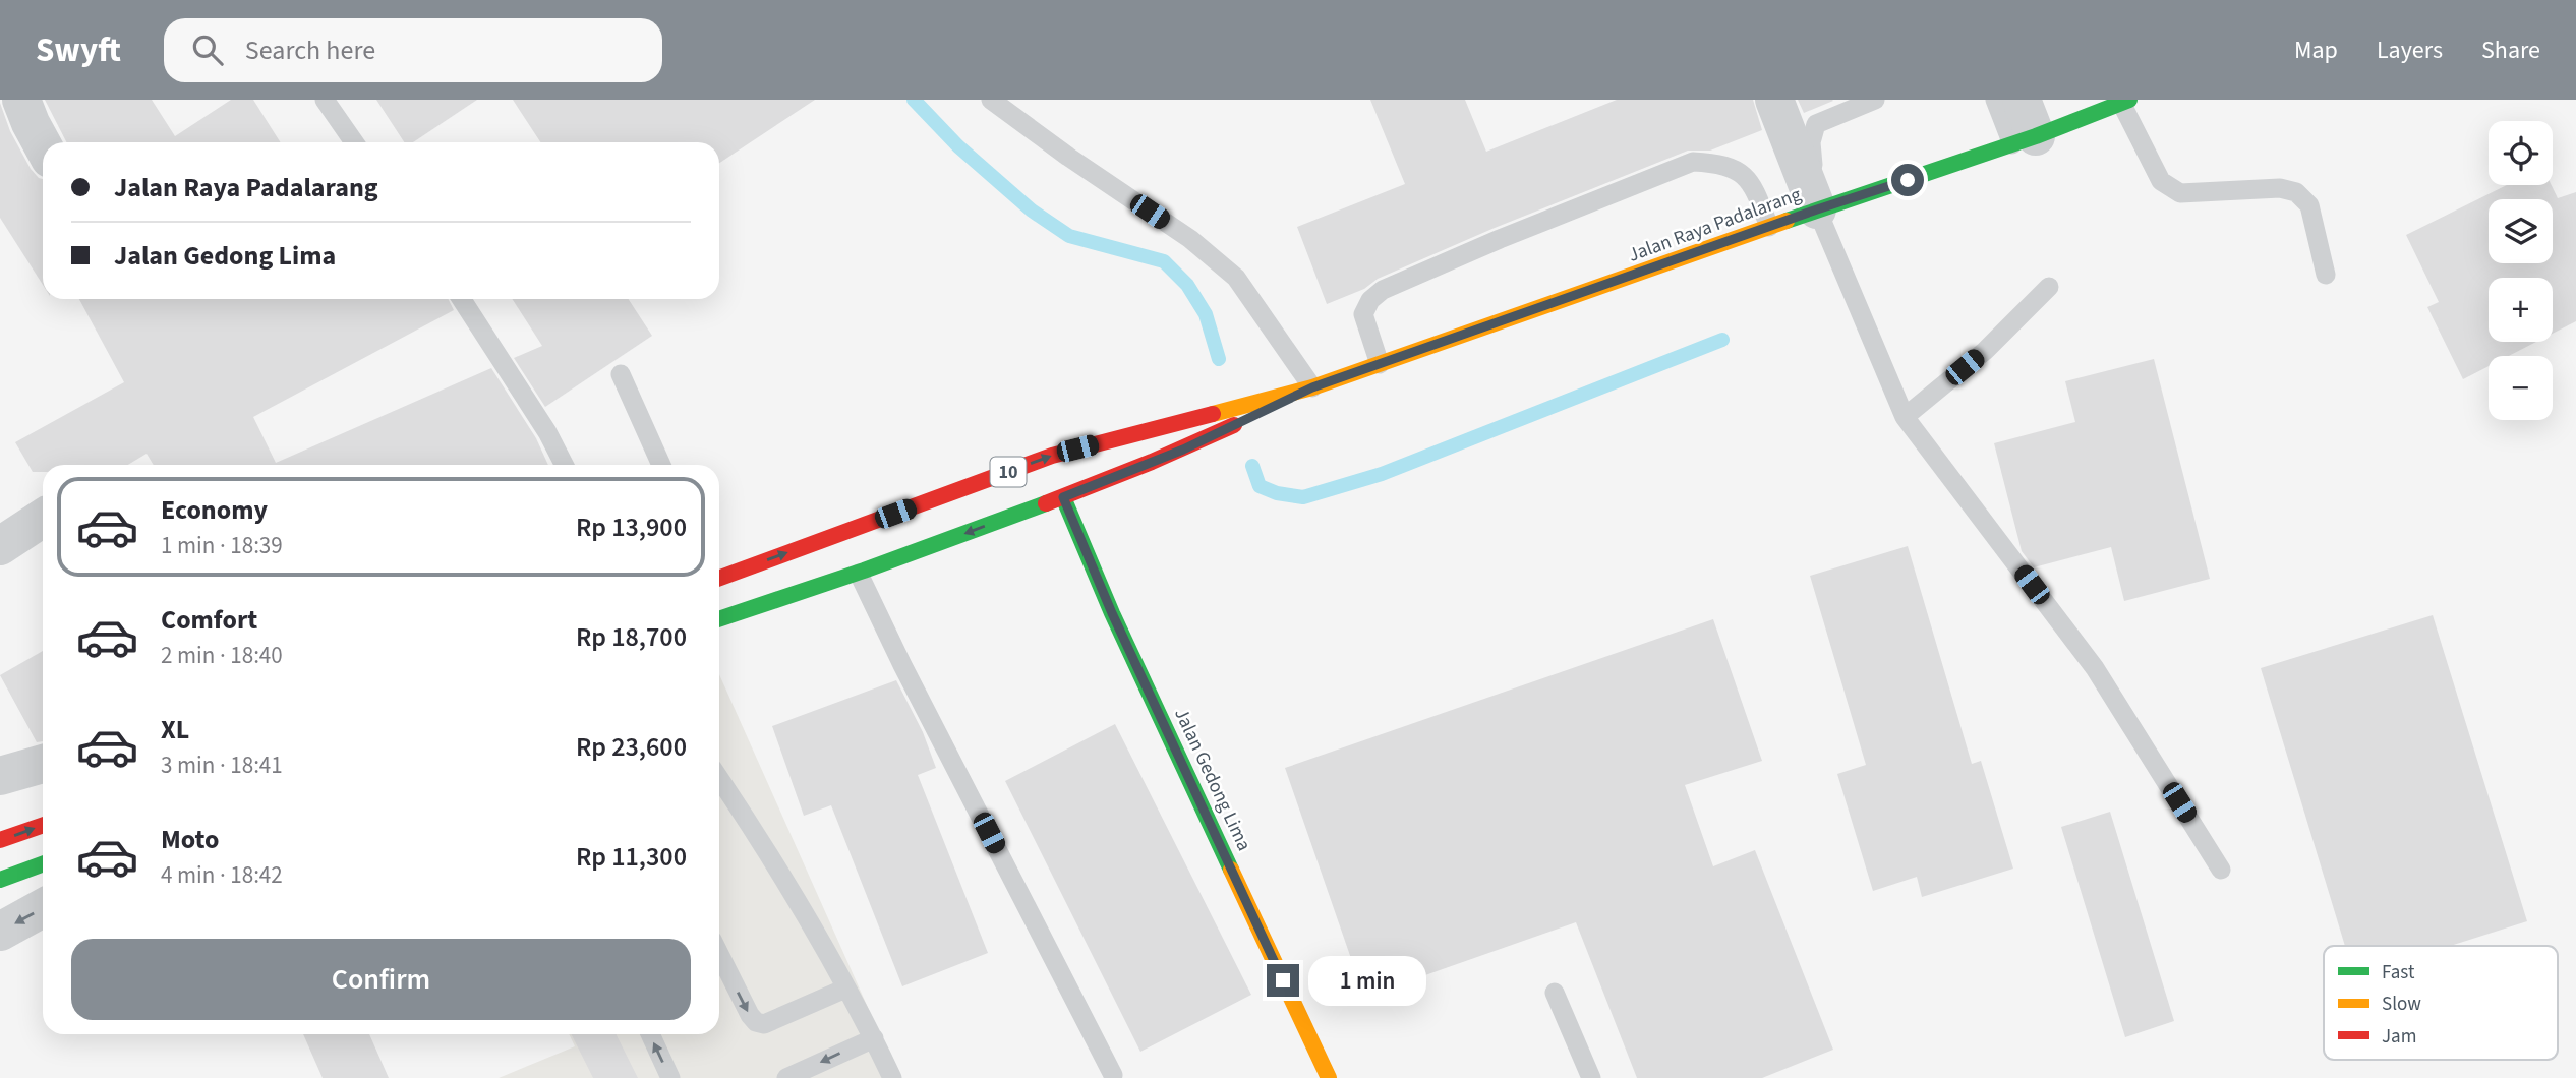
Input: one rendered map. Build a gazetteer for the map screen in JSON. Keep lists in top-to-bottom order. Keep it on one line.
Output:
{"streets":{"main road":["Jalan Raya Padalarang","10","Jalan Gedong Lima"]},"crossings":[["Jalan Raya Padalarang","Jalan Gedong Lima"]],"legend":["Fast","Slow","Jam"],"page":{"header":"Swyft","search":"Search here","nav":["Map","Layers","Share"],"map_buttons":["+","−"],"banner":["Jalan Raya Padalarang","Jalan Gedong Lima"],"list":[{"name":"Economy","note":"1 min · 18:39","value":"Rp 13,900"},{"name":"Comfort","note":"2 min · 18:40","value":"Rp 18,700"},{"name":"XL","note":"3 min · 18:41","value":"Rp 23,600"},{"name":"Moto","note":"4 min · 18:42","value":"Rp 11,300"}],"buttons":"Confirm","bubble":"1 min"}}
